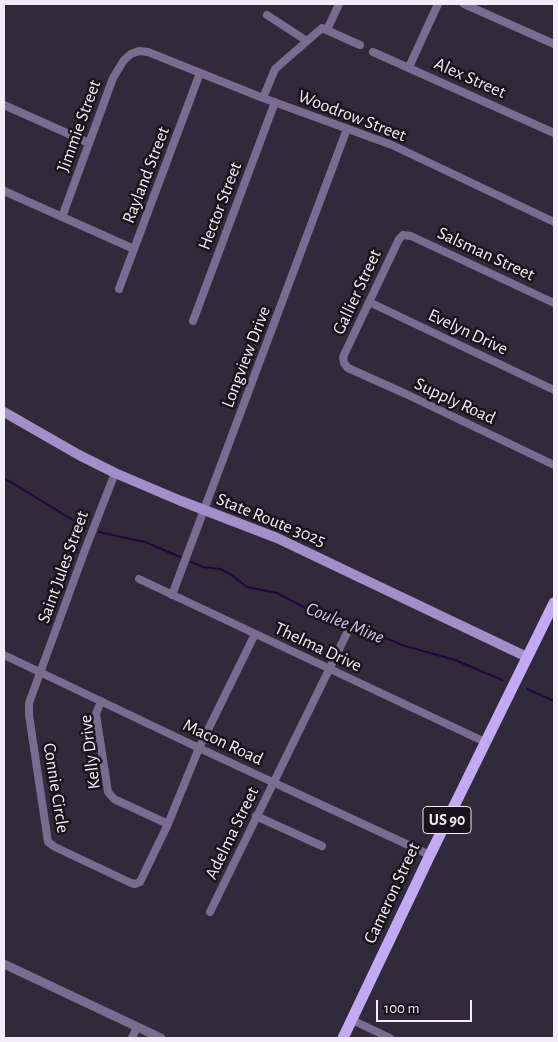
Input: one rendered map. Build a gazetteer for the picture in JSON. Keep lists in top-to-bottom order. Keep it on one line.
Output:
{"streets":{"main road":["State Route 3025","US 90","Cameron Street"],"street":["Alex Street","Woodrow Street","Jimmie Street","Rayland Street","Hector Street","Salsman Street","Gallier Street","Evelyn Drive","Longview Drive","Supply Road","Saint Jules Street","Thelma Drive","Macon Road","Kelly Drive","Connie Circle","Adelma Street"]},"crossings":[["Woodrow Street","Jimmie Street"],["Woodrow Street","Rayland Street"],["Woodrow Street","Hector Street"],["Woodrow Street","Longview Drive"],["Salsman Street","Gallier Street"],["Gallier Street","Evelyn Drive"],["Gallier Street","Supply Road"],["Longview Drive","State Route 3025"],["Longview Drive","Thelma Drive"],["State Route 3025","Saint Jules Street"],["State Route 3025","Cameron Street"],["Saint Jules Street","Macon Road"],["Saint Jules Street","Connie Circle"],["Thelma Drive","Connie Circle"],["Thelma Drive","Adelma Street"],["Thelma Drive","Cameron Street"],["Macon Road","Kelly Drive"],["Macon Road","Connie Circle"],["Macon Road","Adelma Street"],["Macon Road","Cameron Street"],["Kelly Drive","Connie Circle"]],"water":["Coulee Mine"],"scale_bar":"100 m"}
